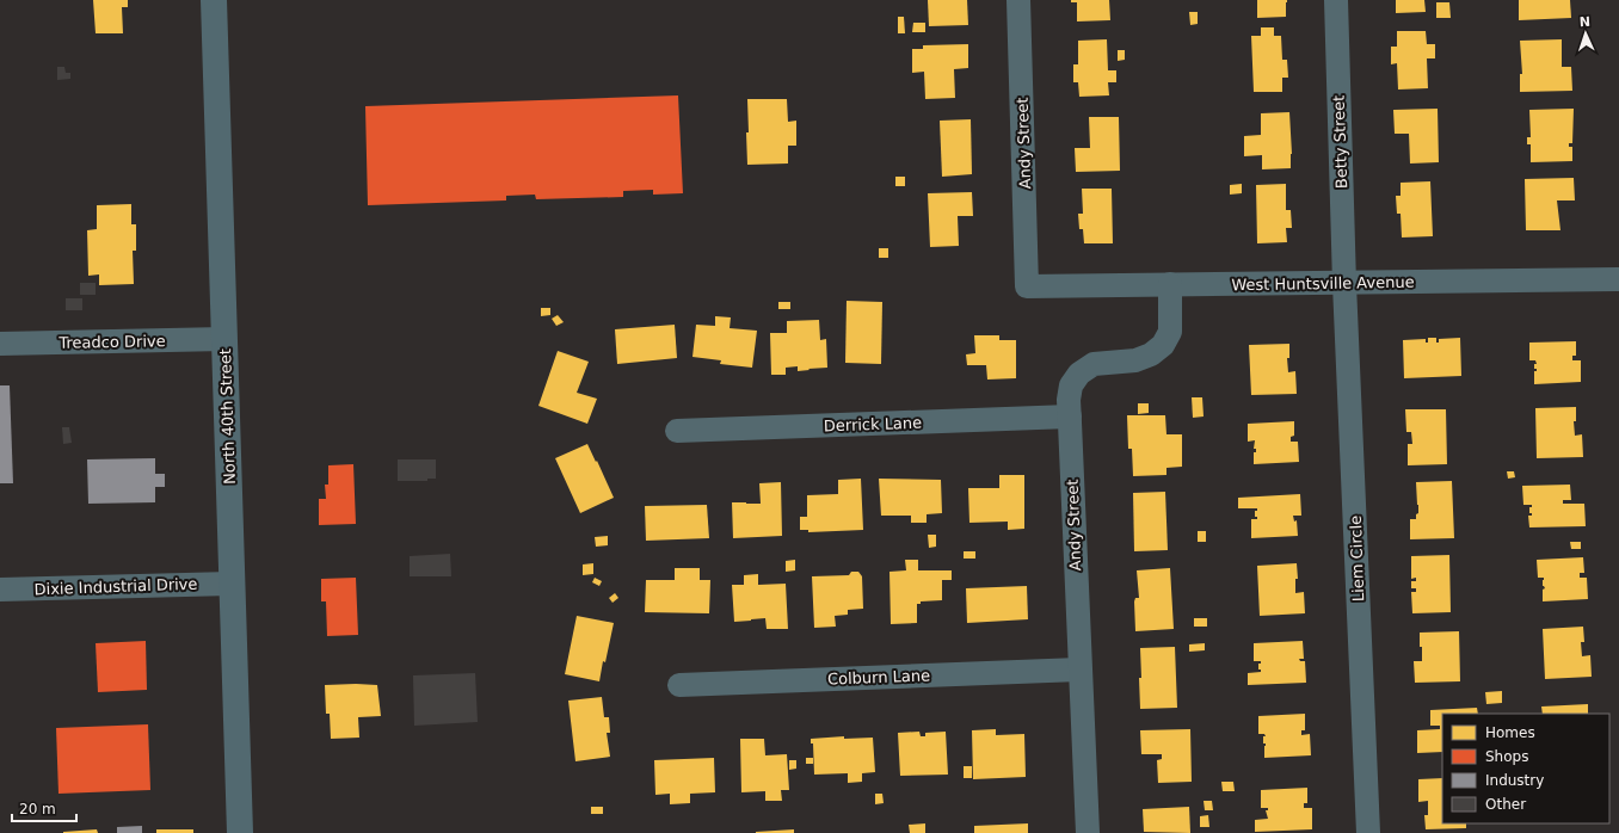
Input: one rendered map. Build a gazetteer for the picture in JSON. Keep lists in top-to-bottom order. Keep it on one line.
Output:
{"streets":{"street":["Betty Street","Andy Street","West Huntsville Avenue","Treadco Drive","North 40th Street","Derrick Lane","Liem Circle","Dixie Industrial Drive","Colburn Lane"]},"crossings":[["Betty Street","West Huntsville Avenue"],["Betty Street","Liem Circle"],["Andy Street","West Huntsville Avenue"],["Andy Street","Derrick Lane"],["Andy Street","Colburn Lane"],["West Huntsville Avenue","Liem Circle"],["Treadco Drive","North 40th Street"],["North 40th Street","Dixie Industrial Drive"]],"legend":["Homes","Shops","Industry","Other"],"scale_bar":"20 m","north":"top"}
